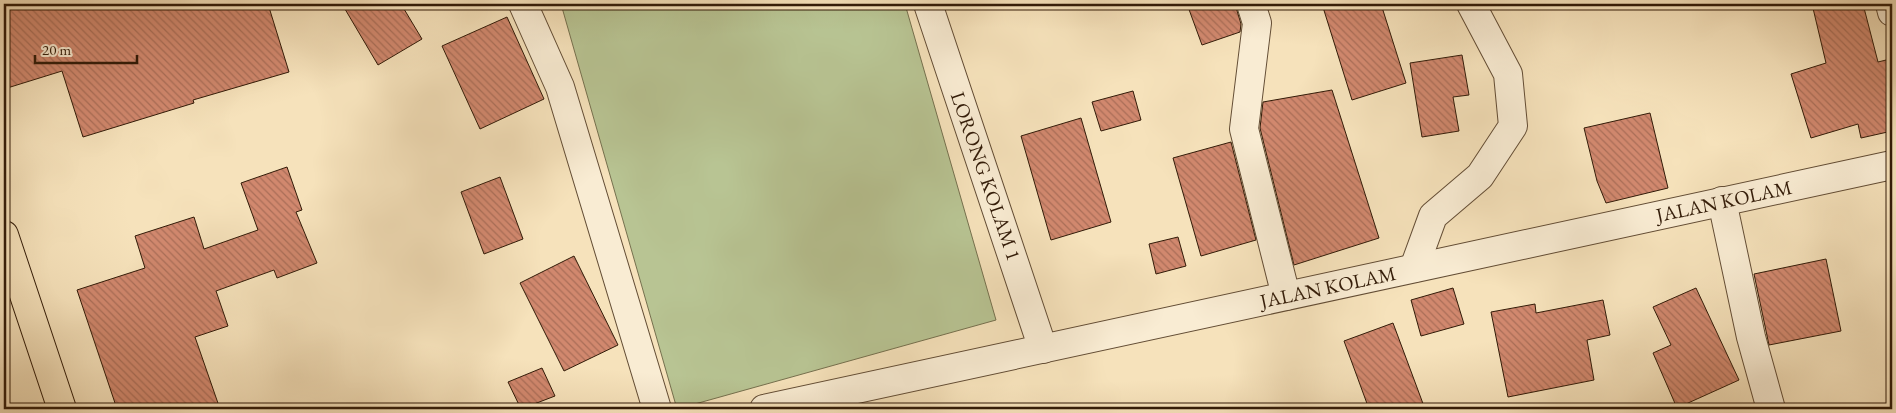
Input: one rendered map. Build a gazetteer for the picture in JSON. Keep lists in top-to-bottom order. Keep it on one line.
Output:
{"streets":{"street":["LORONG KOLAM 1","JALAN KOLAM"]},"crossings":[["LORONG KOLAM 1","JALAN KOLAM"]],"scale_bar":"20 m"}
